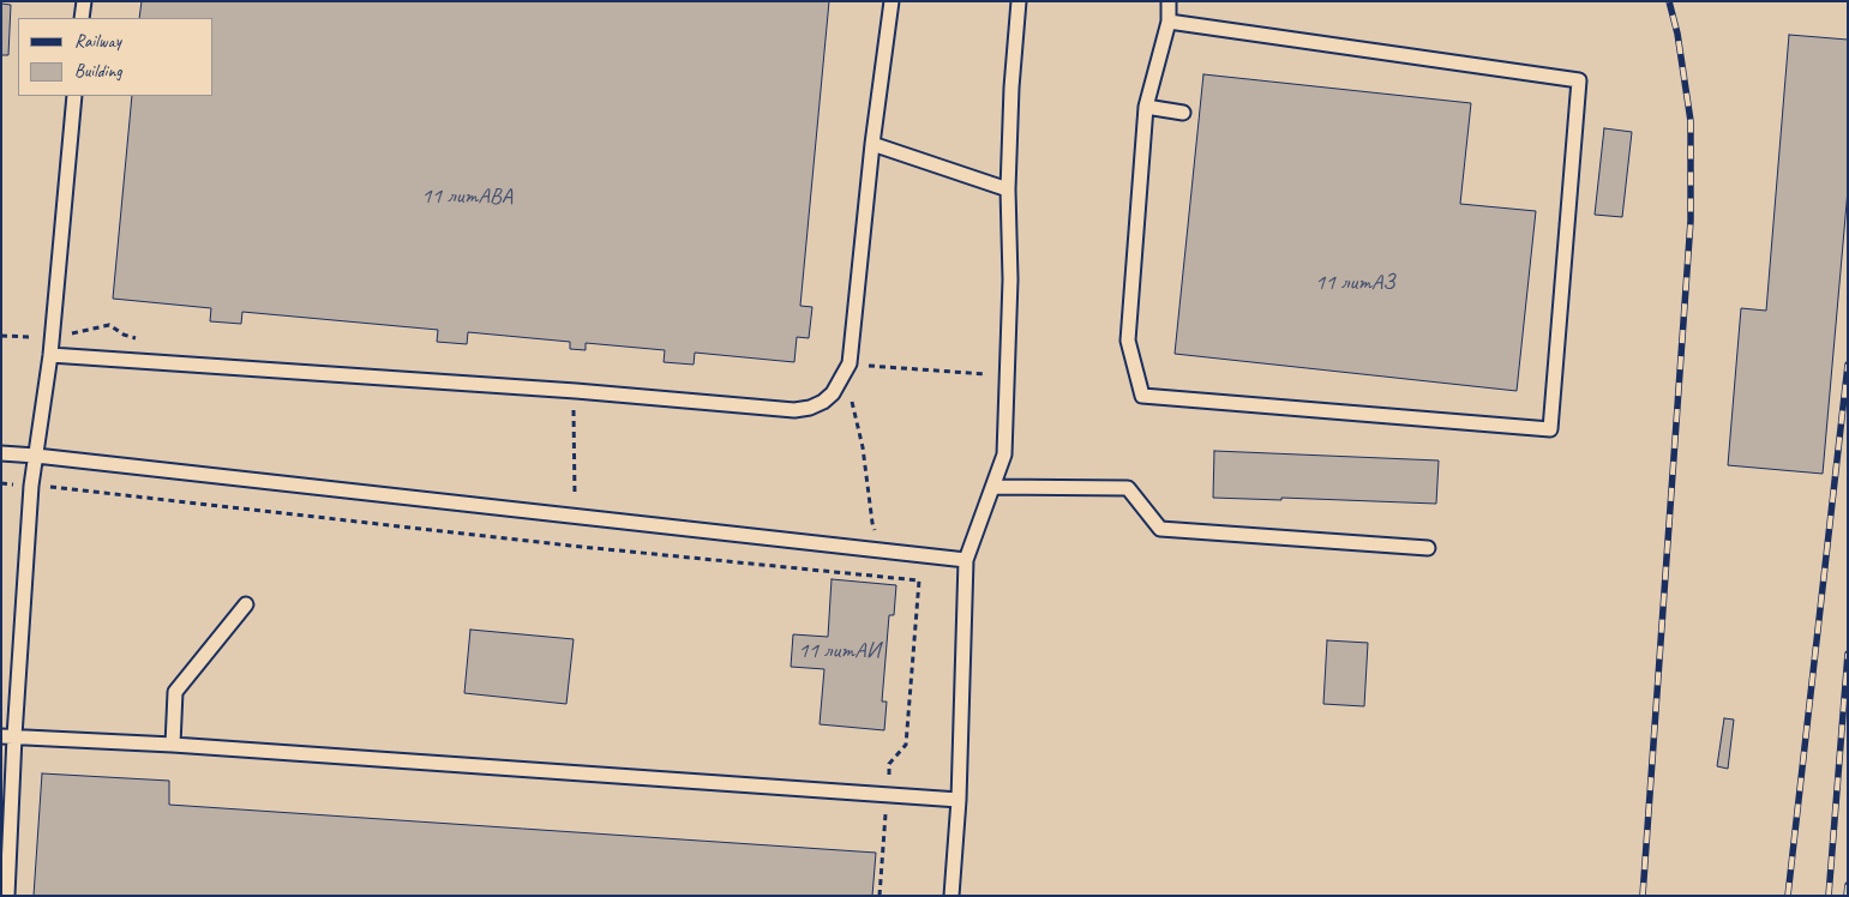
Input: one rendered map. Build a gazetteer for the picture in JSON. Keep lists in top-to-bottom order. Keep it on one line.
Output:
{"house_numbers":["11 литАВА","11 литАЗ","11 литАИ"],"legend":["Railway","Building"]}
